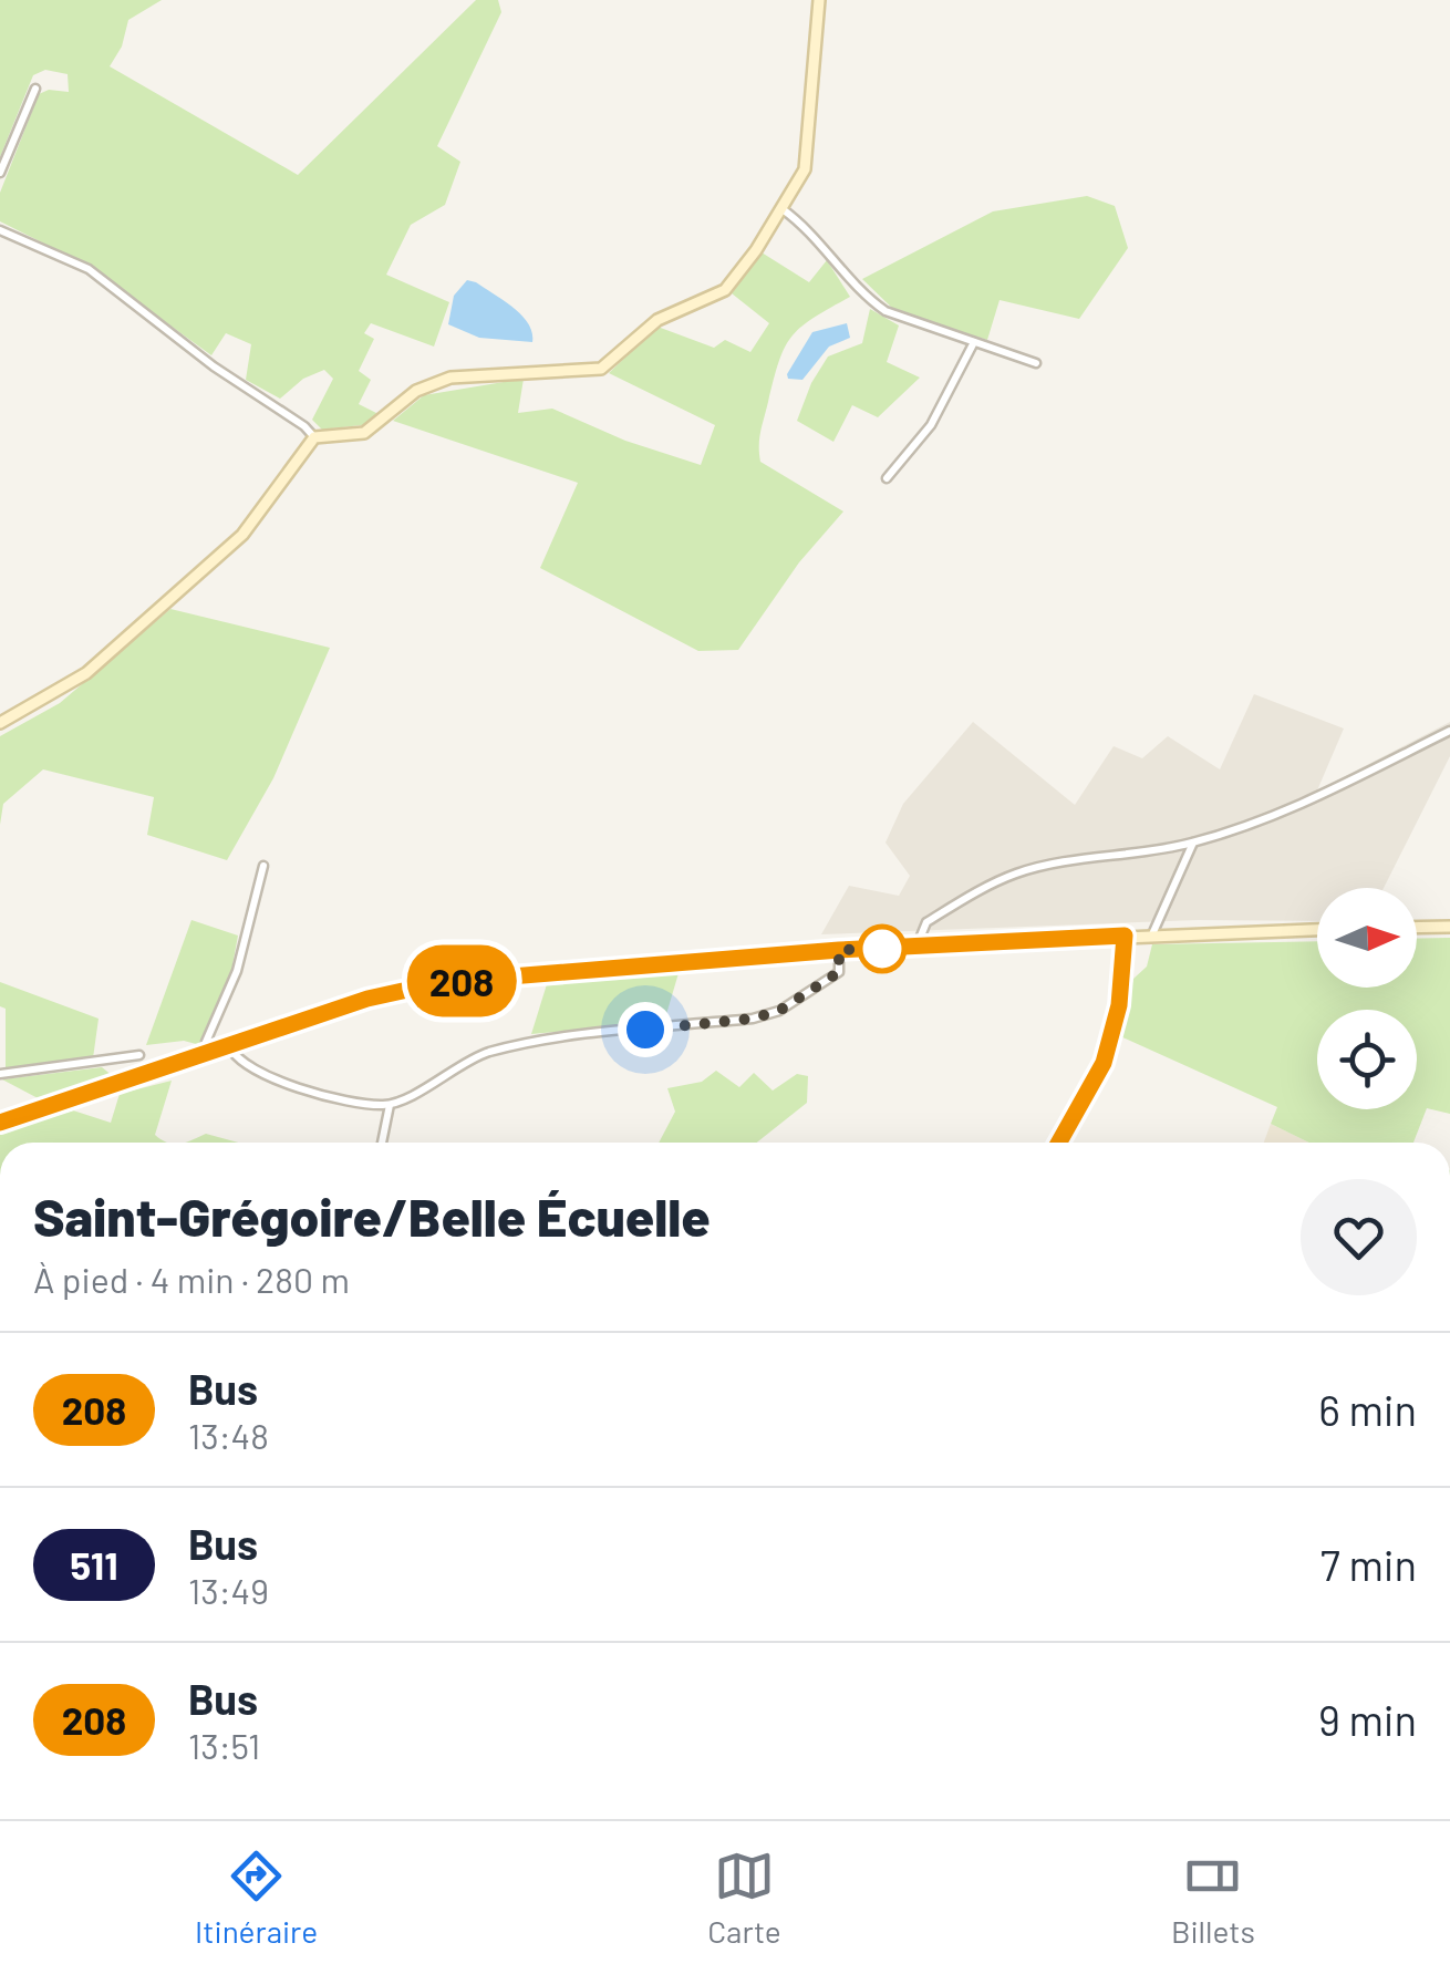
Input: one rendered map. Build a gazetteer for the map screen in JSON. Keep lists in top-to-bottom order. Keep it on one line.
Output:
{"lines":["bus line 208"],"north":"right","page":{"on_map":"208","heading":["Saint-Grégoire/Belle Écuelle","À pied · 4 min · 280 m"],"list":[{"mark":"208","name":"Bus","note":"13:48","value":"6 min"},{"mark":"511","name":"Bus","note":"13:49","value":"7 min"},{"mark":"208","name":"Bus","note":"13:51","value":"9 min"}],"tabs":["Itinéraire","Carte","Billets"]}}
